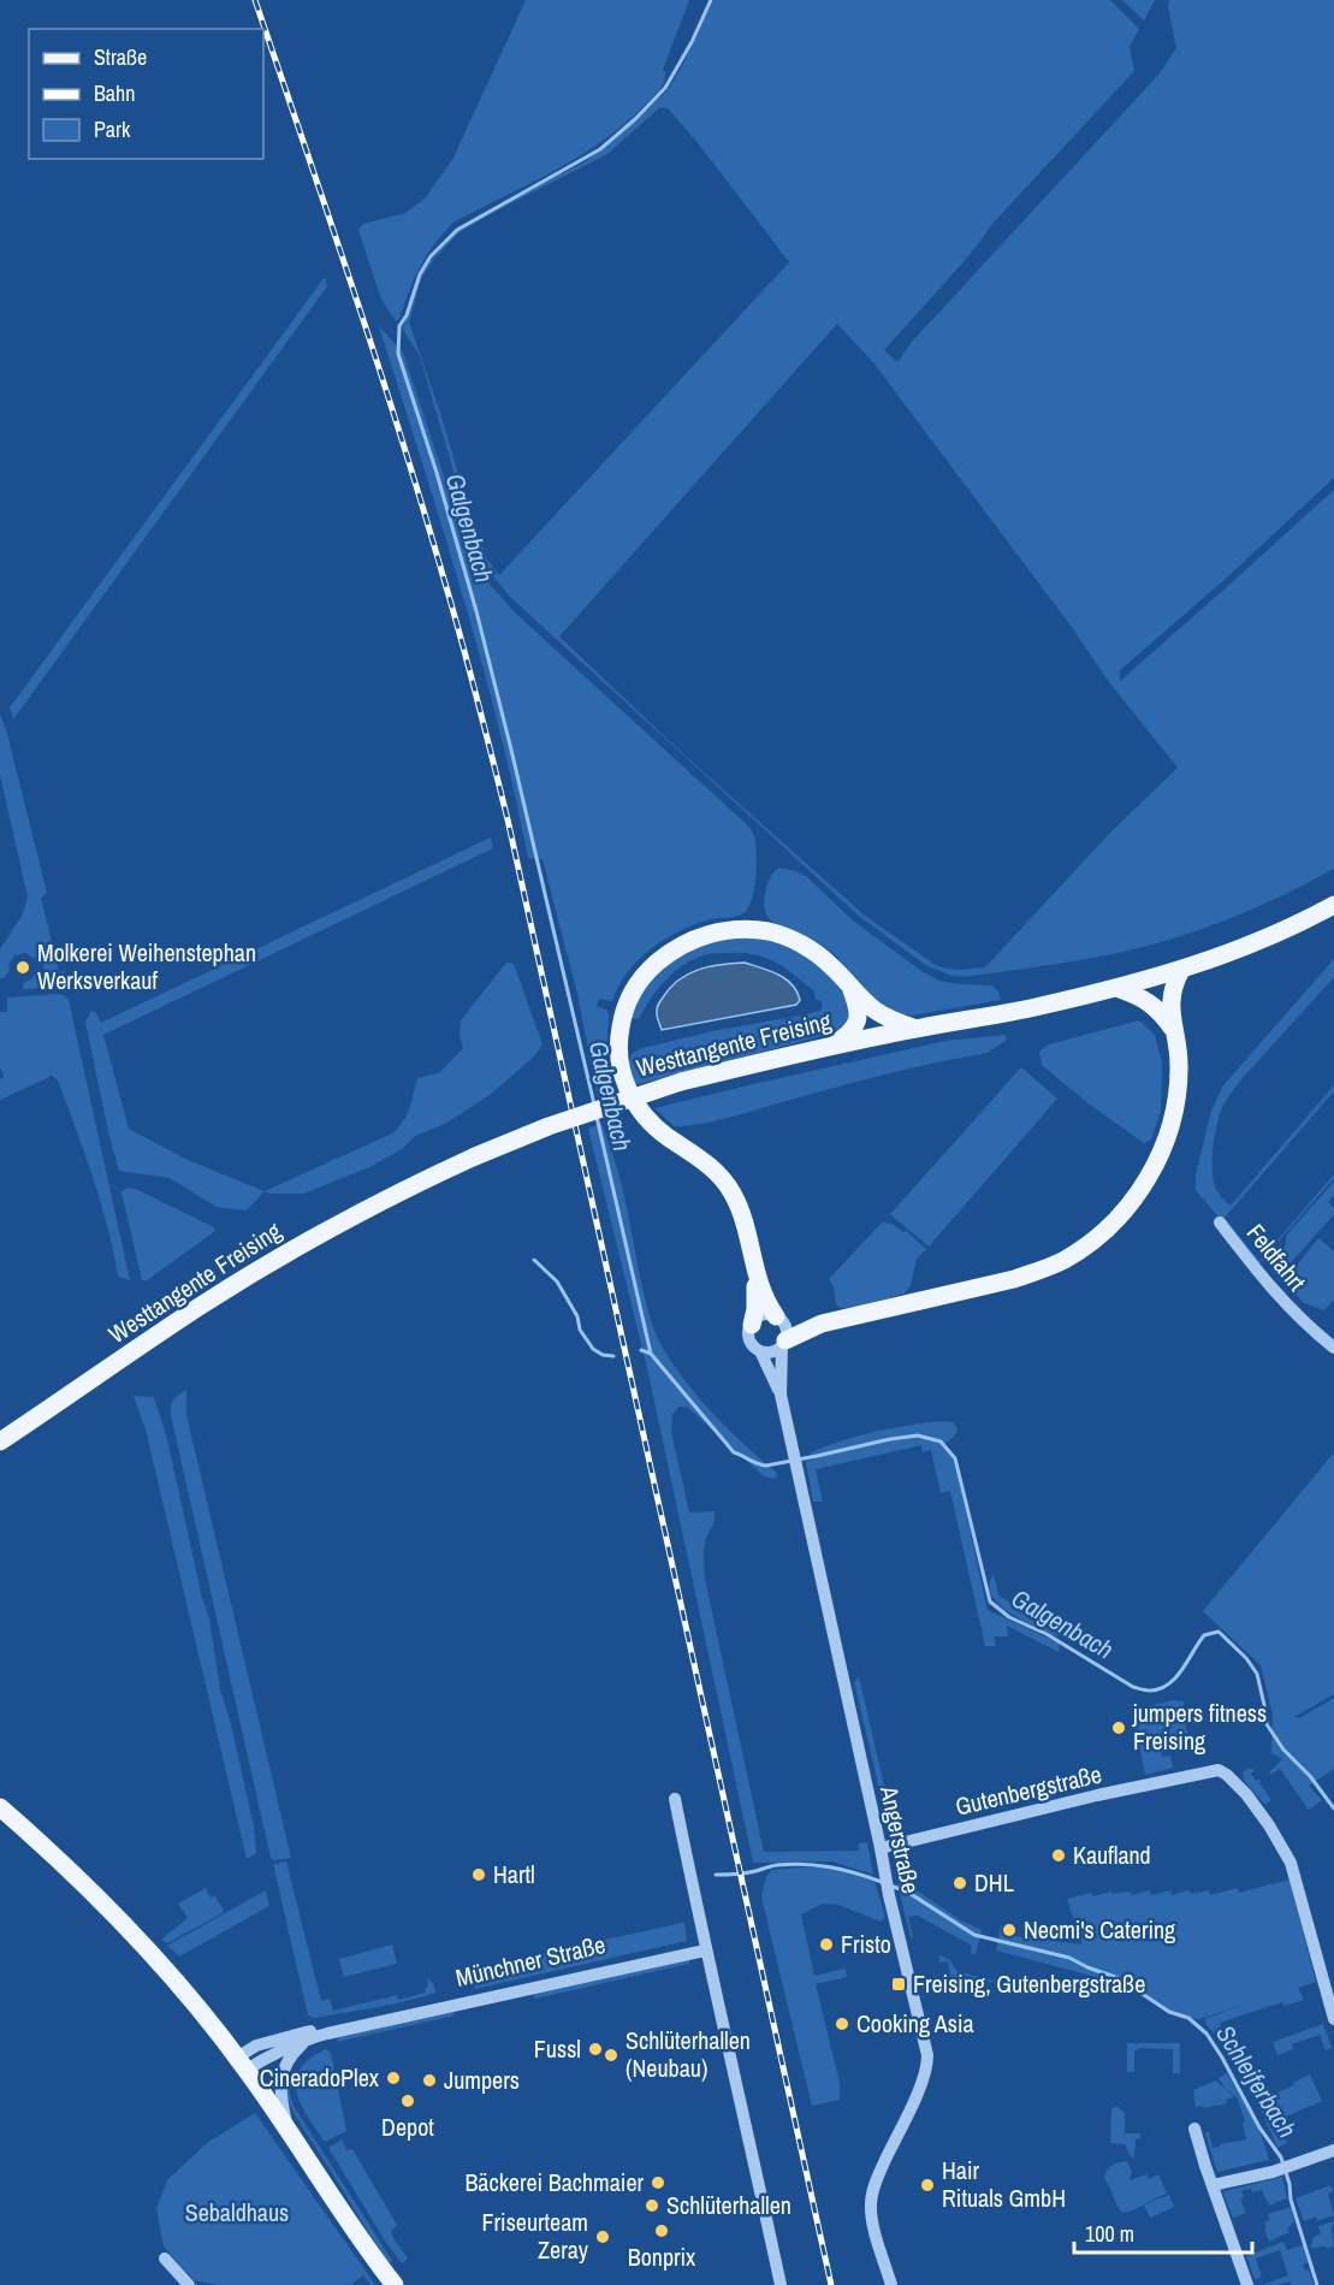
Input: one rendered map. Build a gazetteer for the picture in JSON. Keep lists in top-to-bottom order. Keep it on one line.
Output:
{"streets":{"main road":["Westtangente Freising"],"street":["Feldfahrt","Gutenbergstraße","Angerstraße","Münchner Straße"]},"crossings":[["Gutenbergstraße","Angerstraße"]],"water":["Galgenbach","Schleiferbach"],"parks":["Sebaldhaus"],"places":{"other":["Molkerei Weihenstephan Werksverkauf","jumpers fitness Freising","Kaufland","Hartl","DHL","Necmi's Catering","Fristo","Cooking Asia","Fussl","Schlüterhallen (Neubau)","CineradoPlex","Jumpers","Depot","Bäckerei Bachmaier","Hair Rituals GmbH","Schlüterhallen","Bonprix","Friseurteam Zeray"],"transit":["Freising, Gutenbergstraße"]},"legend":["Straße","Bahn","Park"],"scale_bar":"100 m"}
